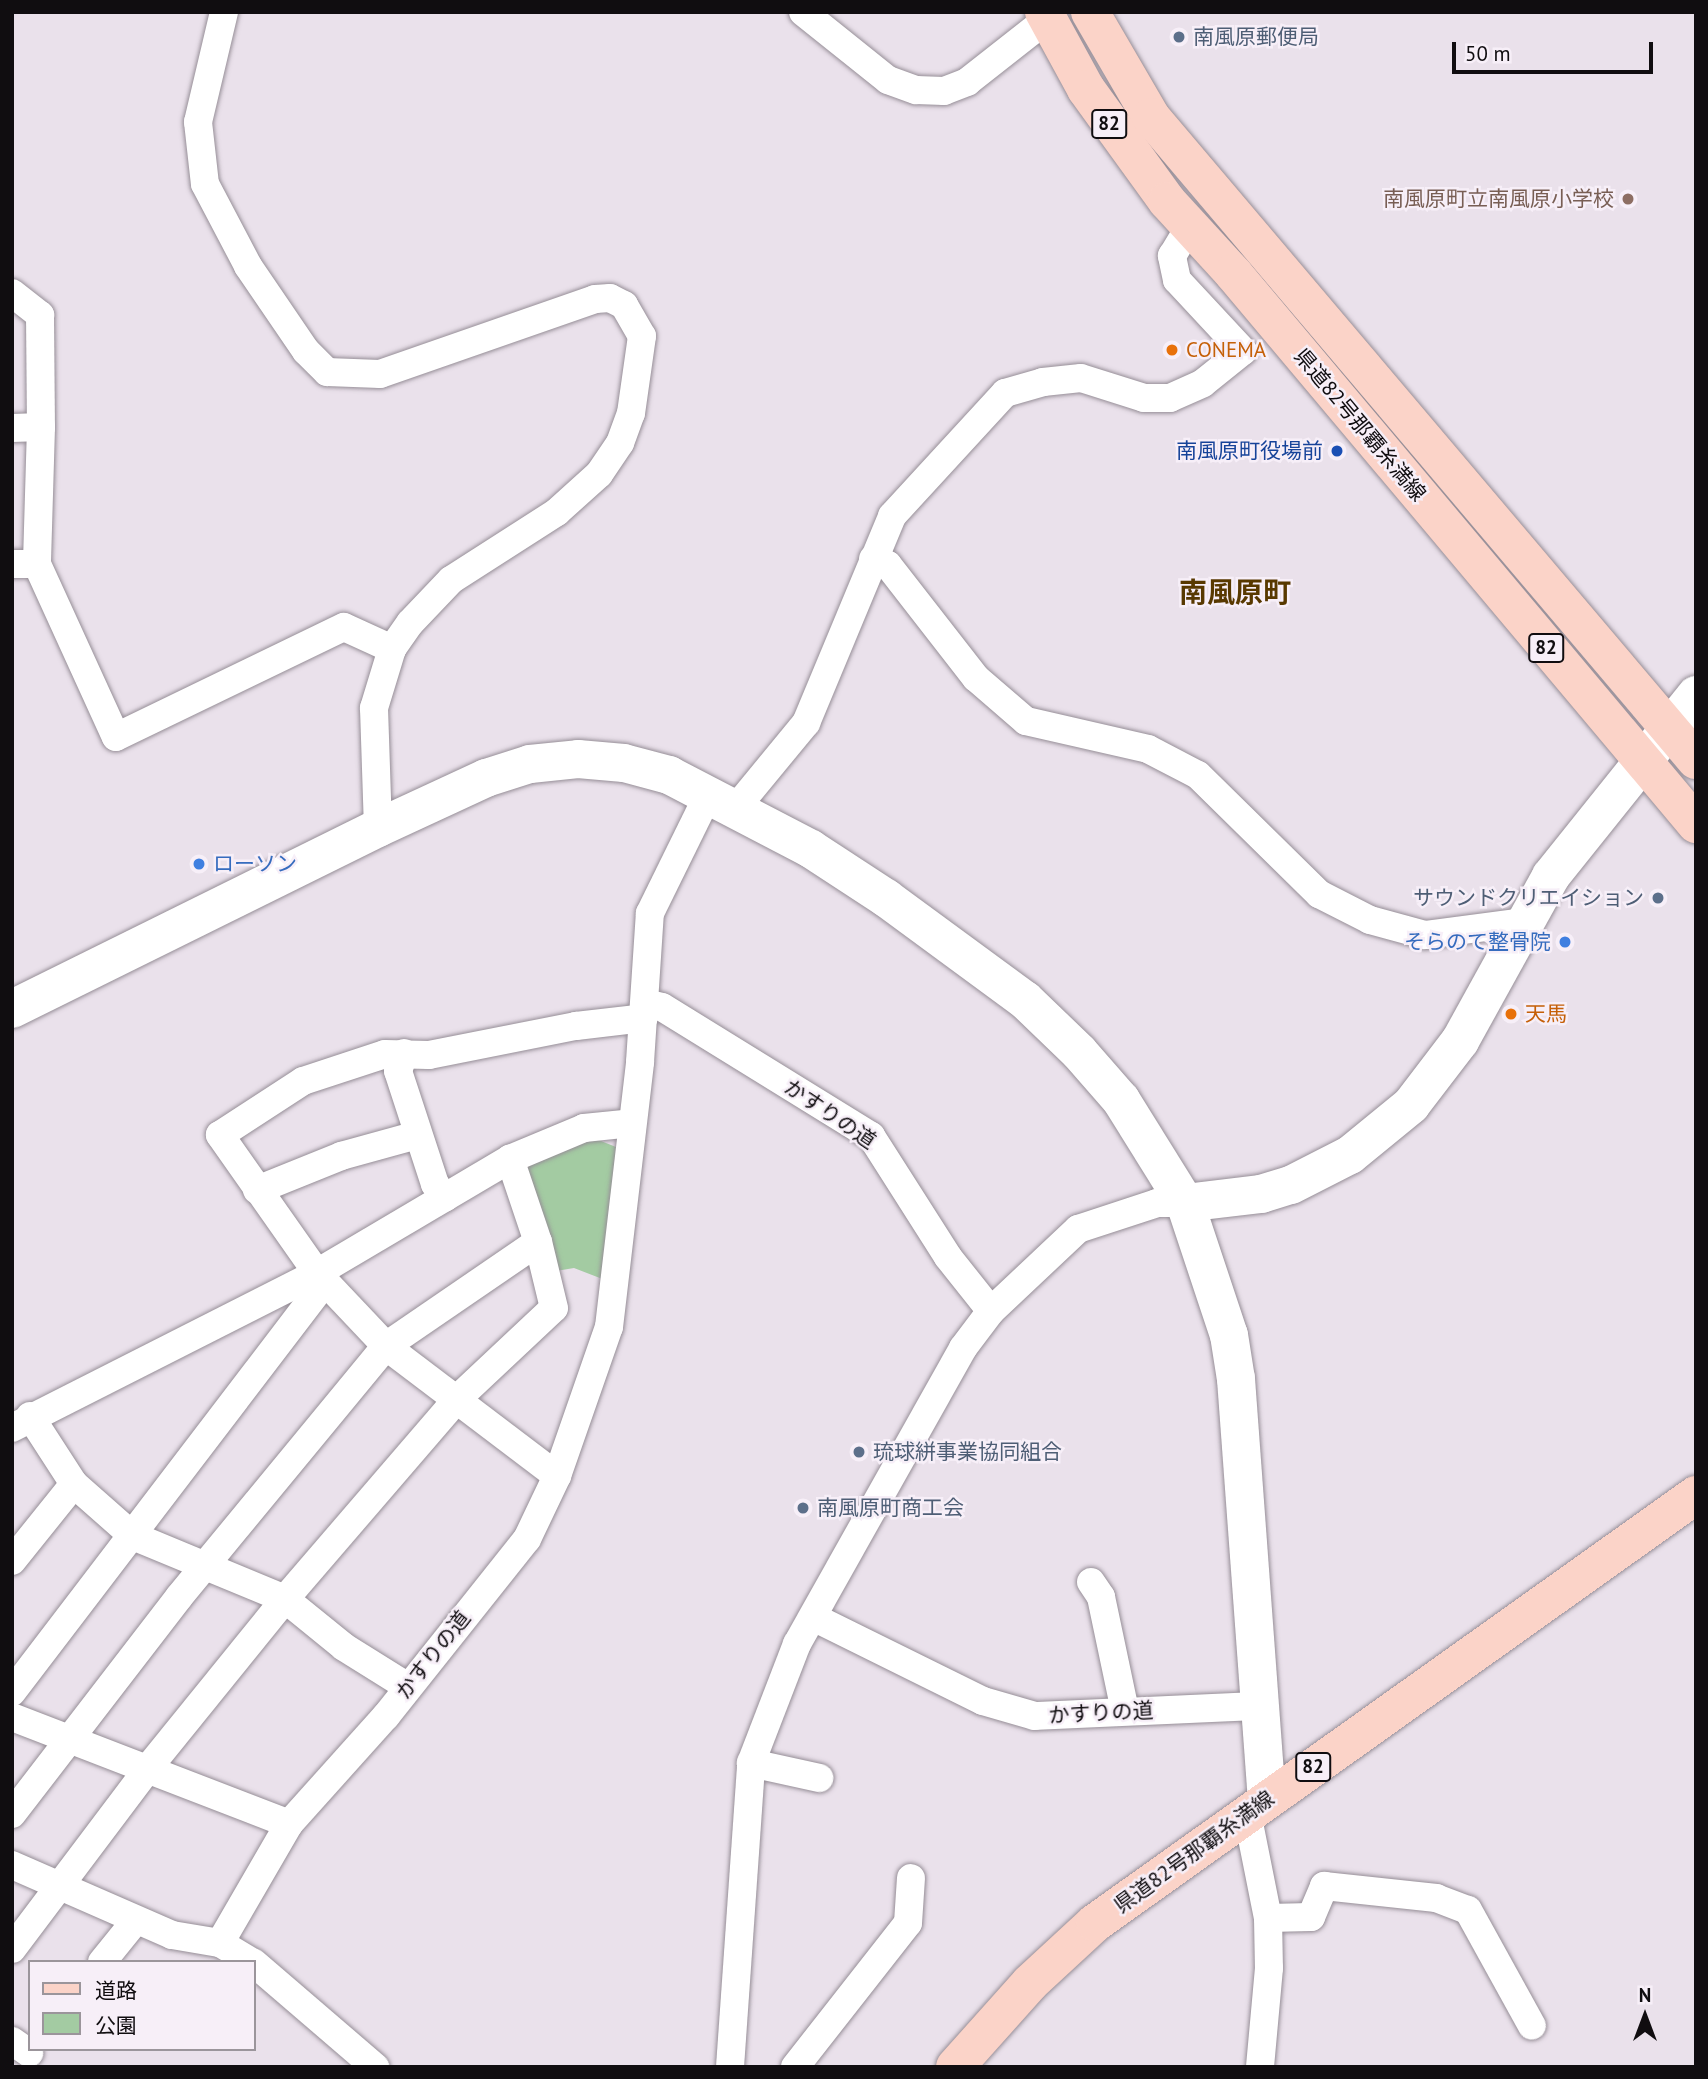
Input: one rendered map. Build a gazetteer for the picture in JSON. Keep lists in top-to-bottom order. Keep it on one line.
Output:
{"streets":{"main road":["82","県道82号那覇糸満線"],"street":["かすりの道"]},"districts":["南風原町"],"places":["南風原郵便局","南風原町立南風原小学校","CONEMA","南風原町役場前","ローソン","サウンドクリエイション","そらのて整骨院","天馬","琉球絣事業協同組合","南風原町商工会"],"legend":["道路","公園"],"scale_bar":"50 m","north":"top"}
